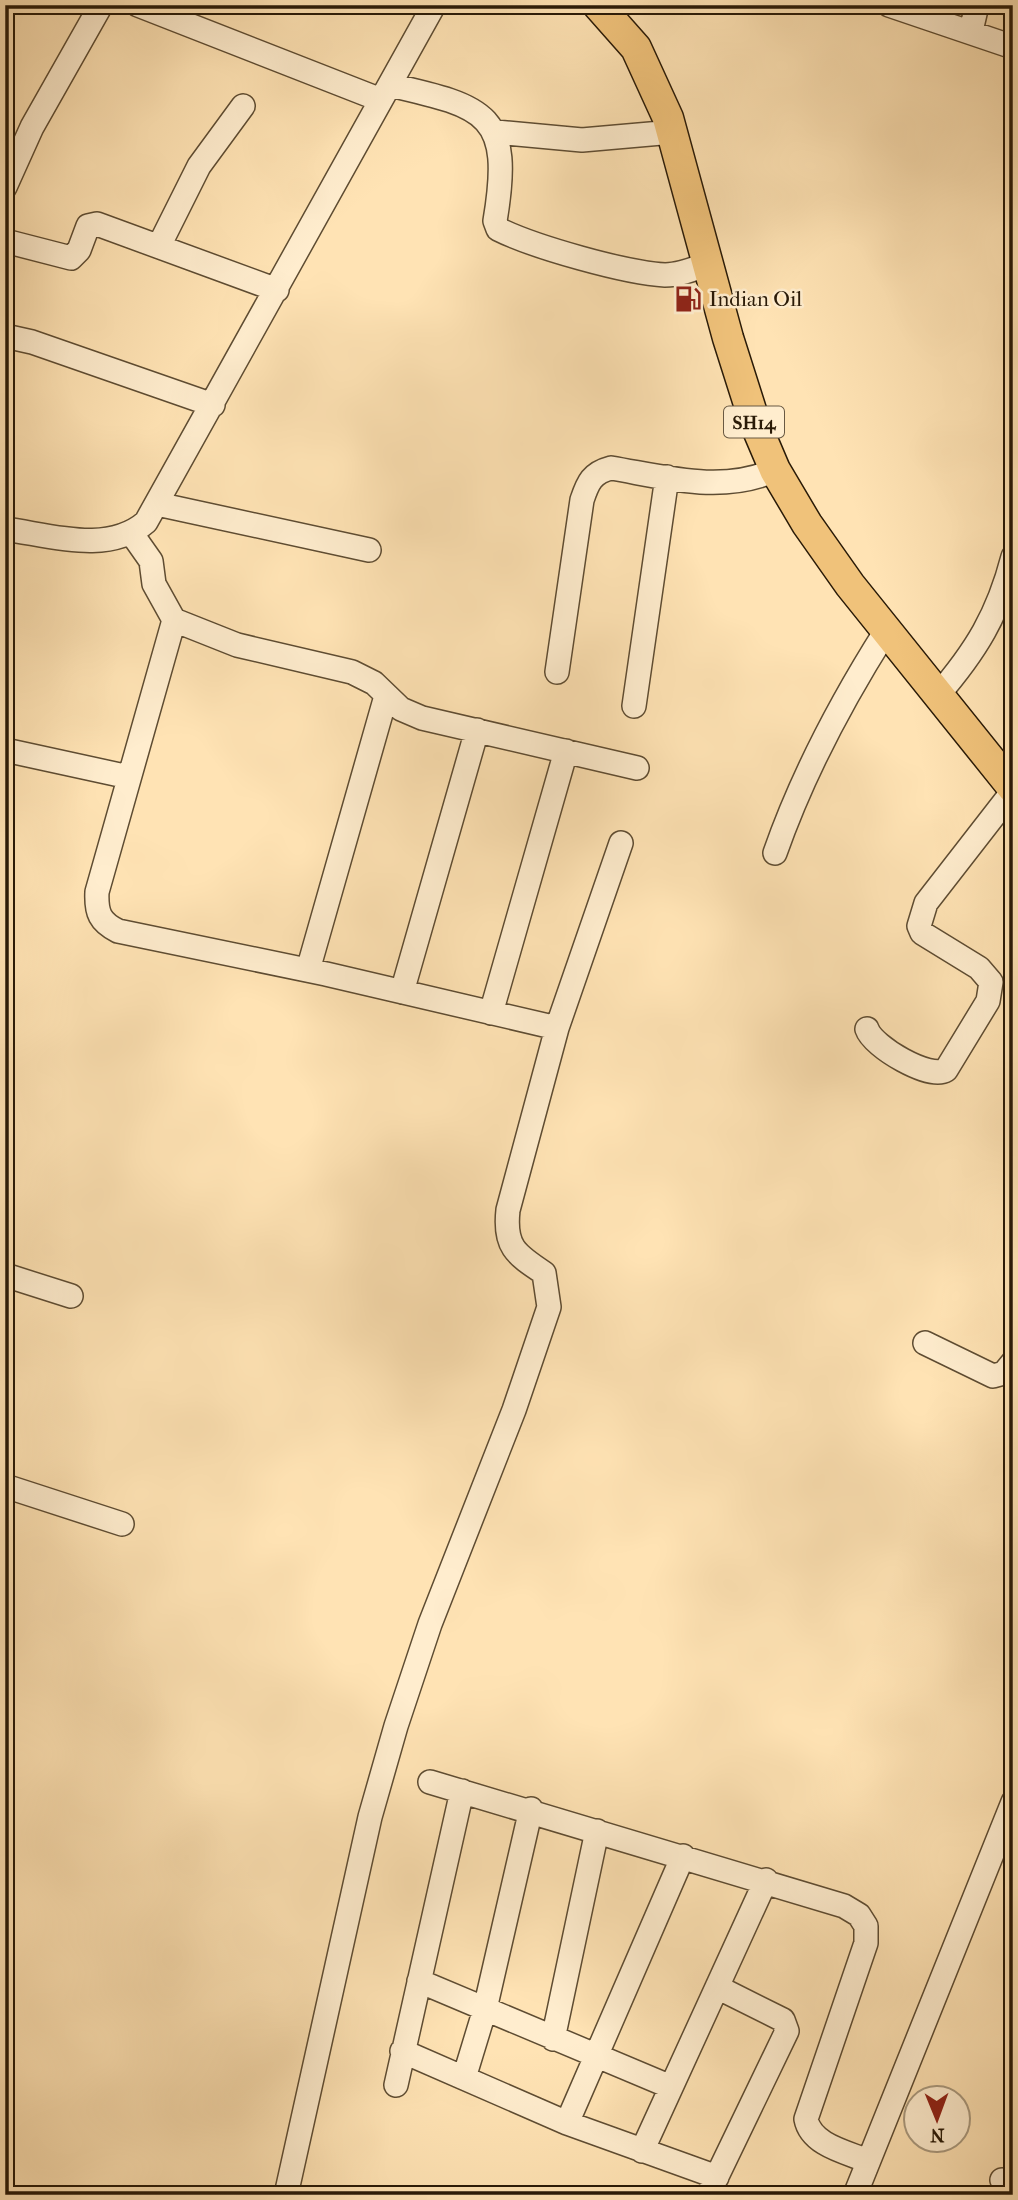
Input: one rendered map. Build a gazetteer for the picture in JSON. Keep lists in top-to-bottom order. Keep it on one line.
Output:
{"streets":{"main road":["SH14"]},"places":{"fuel station":["Indian Oil"]},"north":"bottom"}
